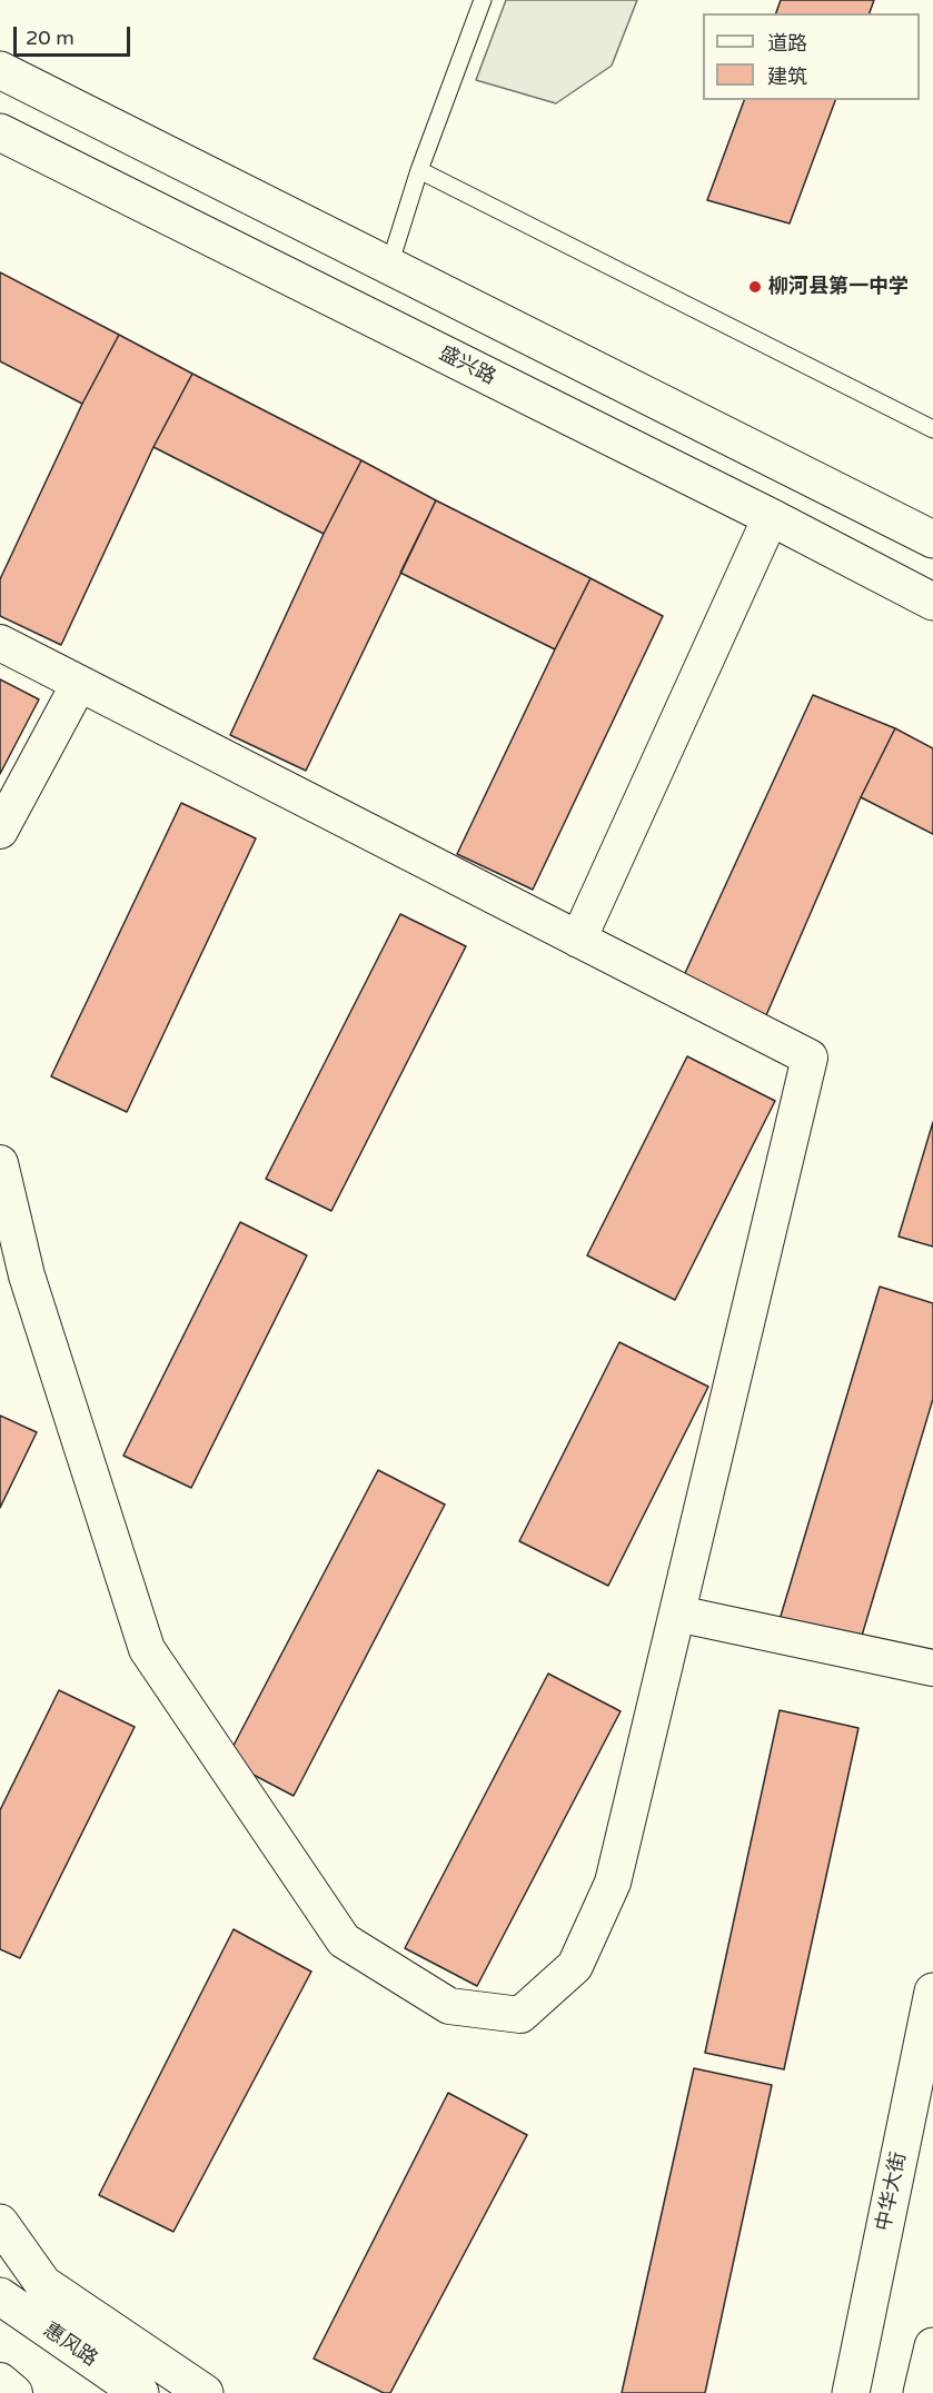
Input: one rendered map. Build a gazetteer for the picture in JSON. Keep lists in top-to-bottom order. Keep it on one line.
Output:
{"streets":{"street":["盛兴路","中华大街","惠风路"]},"places":["柳河县第一中学"],"legend":["道路","建筑"],"scale_bar":"20 m"}
